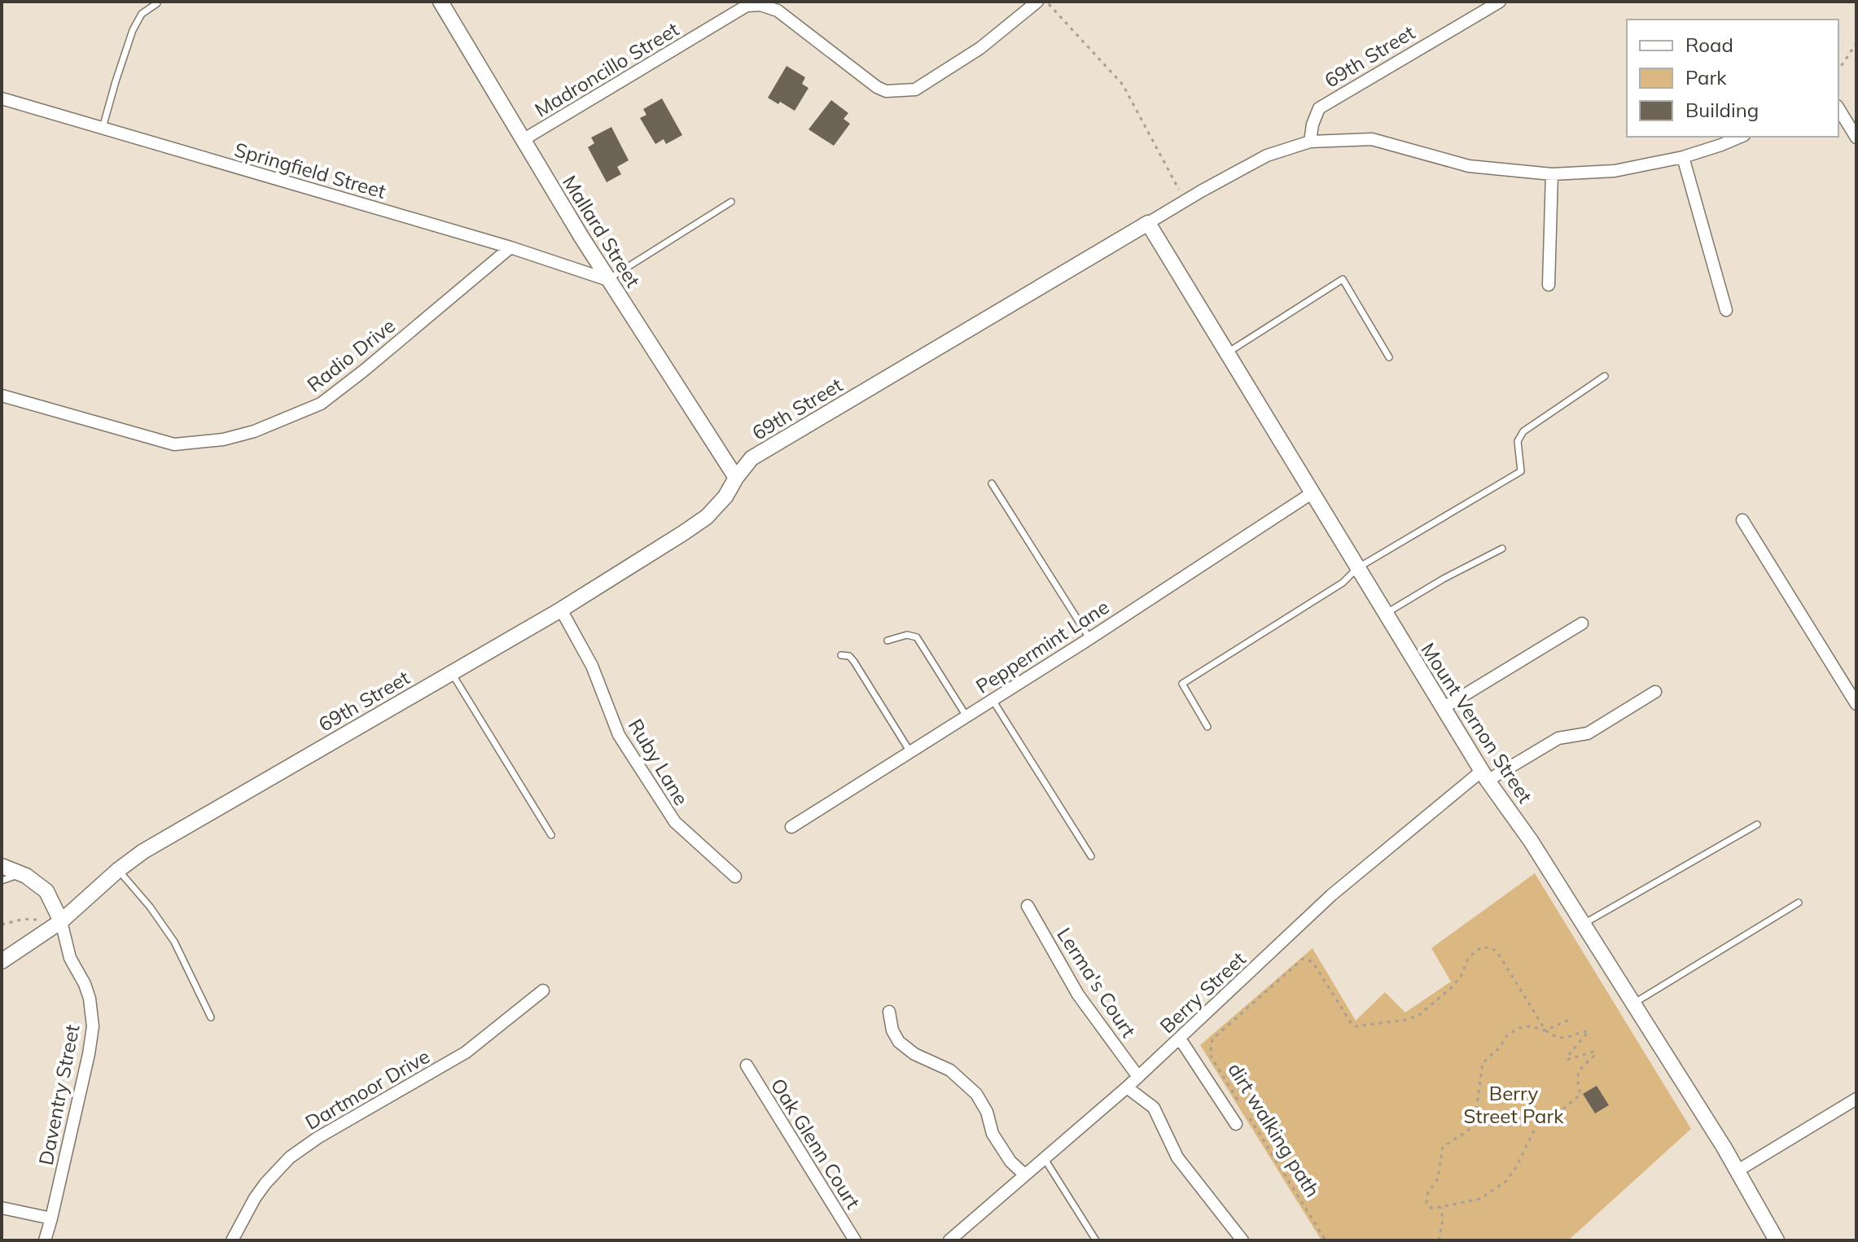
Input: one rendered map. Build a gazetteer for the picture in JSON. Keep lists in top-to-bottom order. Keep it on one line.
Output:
{"streets":{"street":["69th Street","Madroncillo Street","Springfield Street","Mallard Street","Radio Drive","Peppermint Lane","Mount Vernon Street","Ruby Lane","Lerma's Court","Berry Street","Dartmoor Drive","Daventry Street","Oak Glenn Court"],"path":["dirt walking path"]},"crossings":[["69th Street","Mallard Street"],["69th Street","Mount Vernon Street"],["69th Street","Ruby Lane"],["69th Street","Daventry Street"],["Madroncillo Street","Mallard Street"],["Springfield Street","Mallard Street"],["Springfield Street","Radio Drive"],["Peppermint Lane","Mount Vernon Street"],["Mount Vernon Street","Berry Street"],["Lerma's Court","Berry Street"]],"parks":["Berry Street Park"],"legend":["Road","Park","Building"]}
